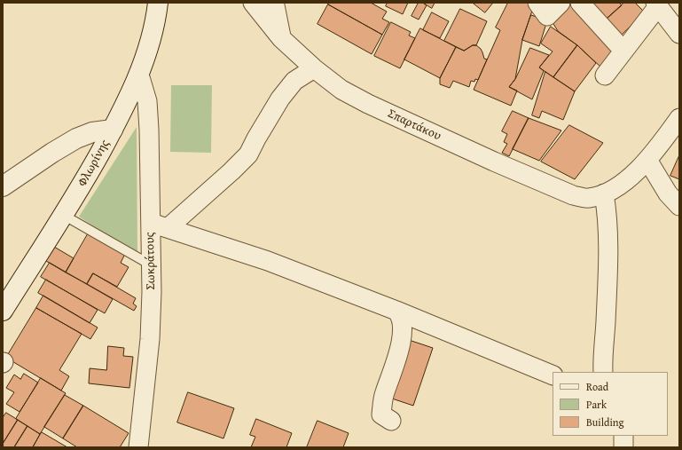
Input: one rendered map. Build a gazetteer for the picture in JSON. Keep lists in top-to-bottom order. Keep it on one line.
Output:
{"streets":{"main road":["Φλωρίνης"],"street":["Σπαρτάκου","Σωκράτους"]},"crossings":[["Φλωρίνης","Σωκράτους"]],"legend":["Road","Park","Building"]}
